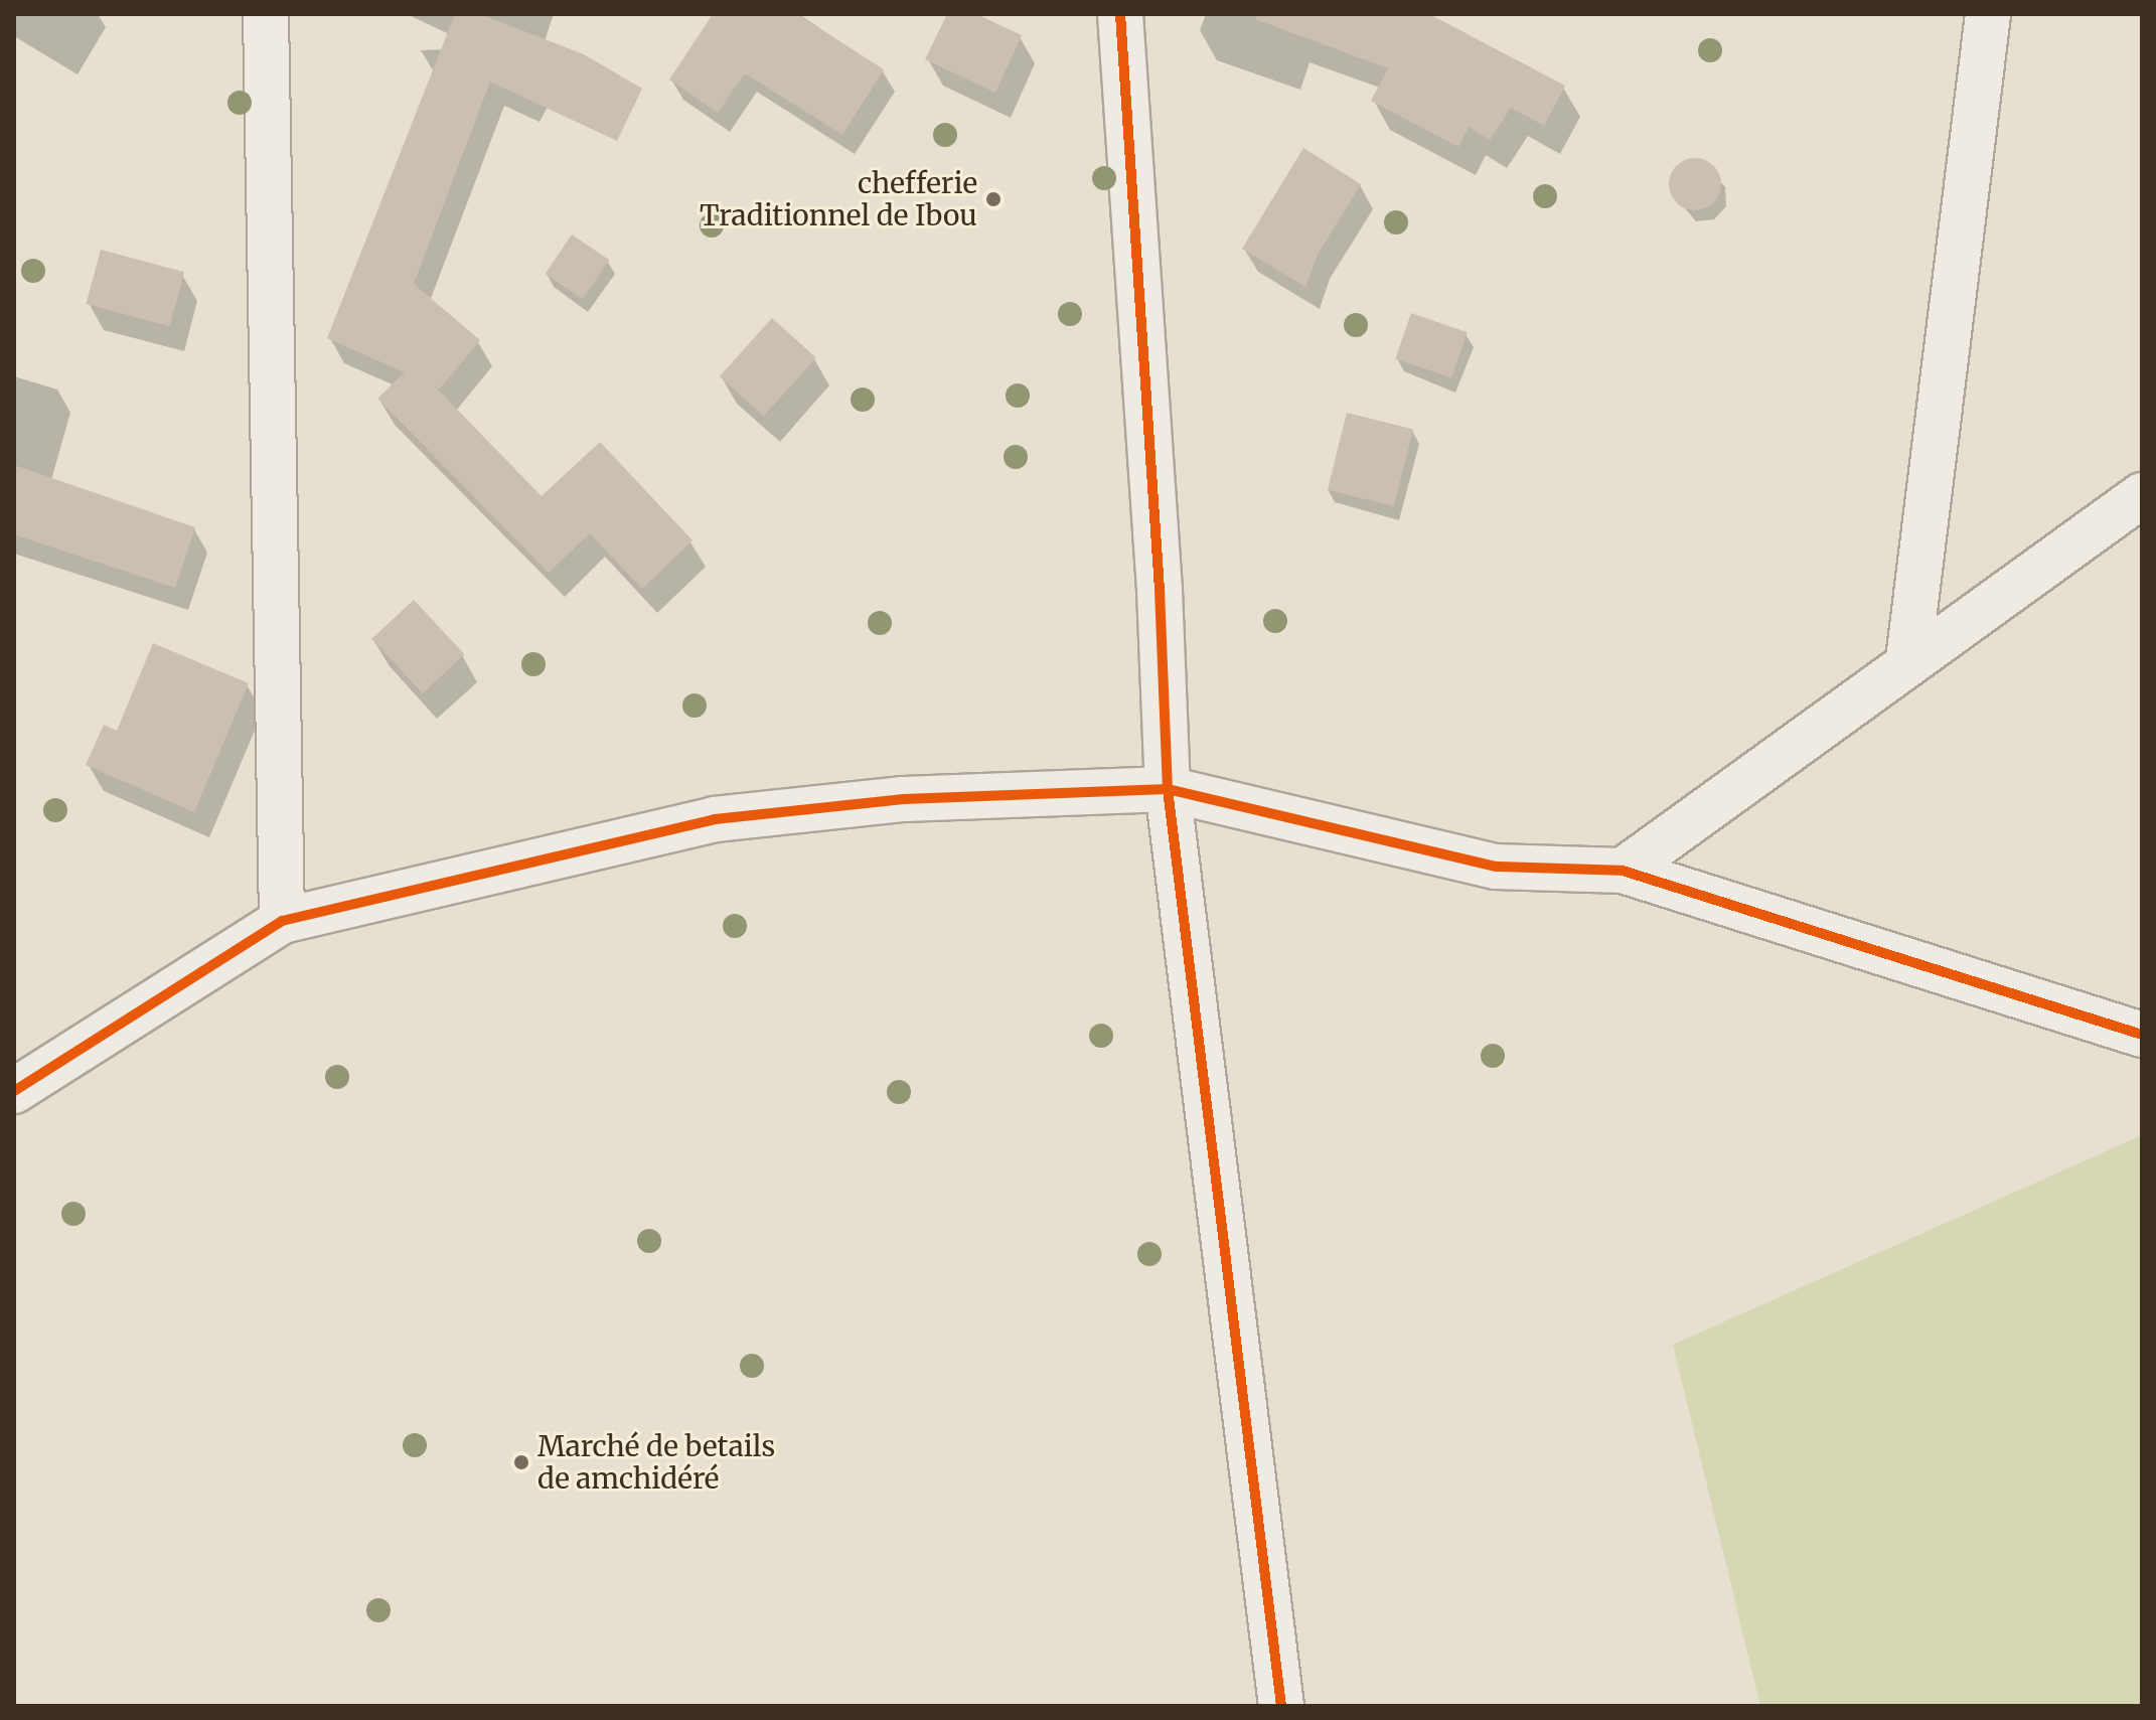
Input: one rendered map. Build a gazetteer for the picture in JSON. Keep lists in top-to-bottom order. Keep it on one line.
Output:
{"places":["chefferie Traditionnel de Ibou","Marché de betails de amchidéré"]}
